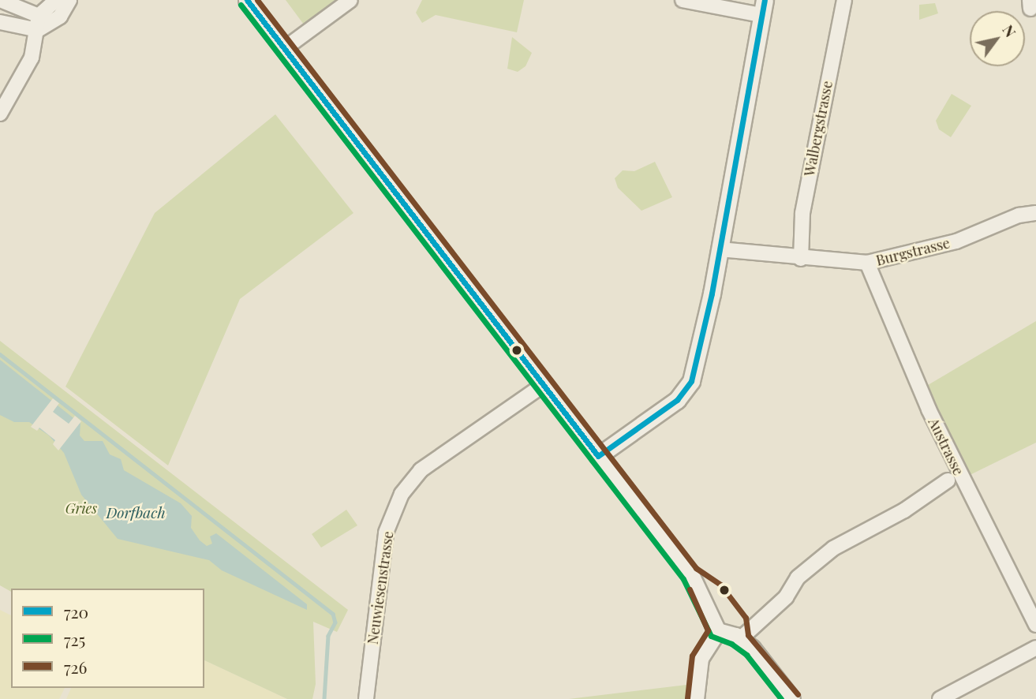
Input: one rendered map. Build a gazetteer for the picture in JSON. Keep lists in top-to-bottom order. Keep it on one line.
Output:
{"streets":{"street":["Walbergstrasse","Burgstrasse","Austrasse","Neuwiesenstrasse"]},"crossings":[["Walbergstrasse","Burgstrasse"],["Burgstrasse","Austrasse"]],"water":["Dorfbach"],"parks":["Gries"],"lines":["transit line 720","transit line 726","transit line 725"],"legend":["720","725","726"],"north":"top right"}
